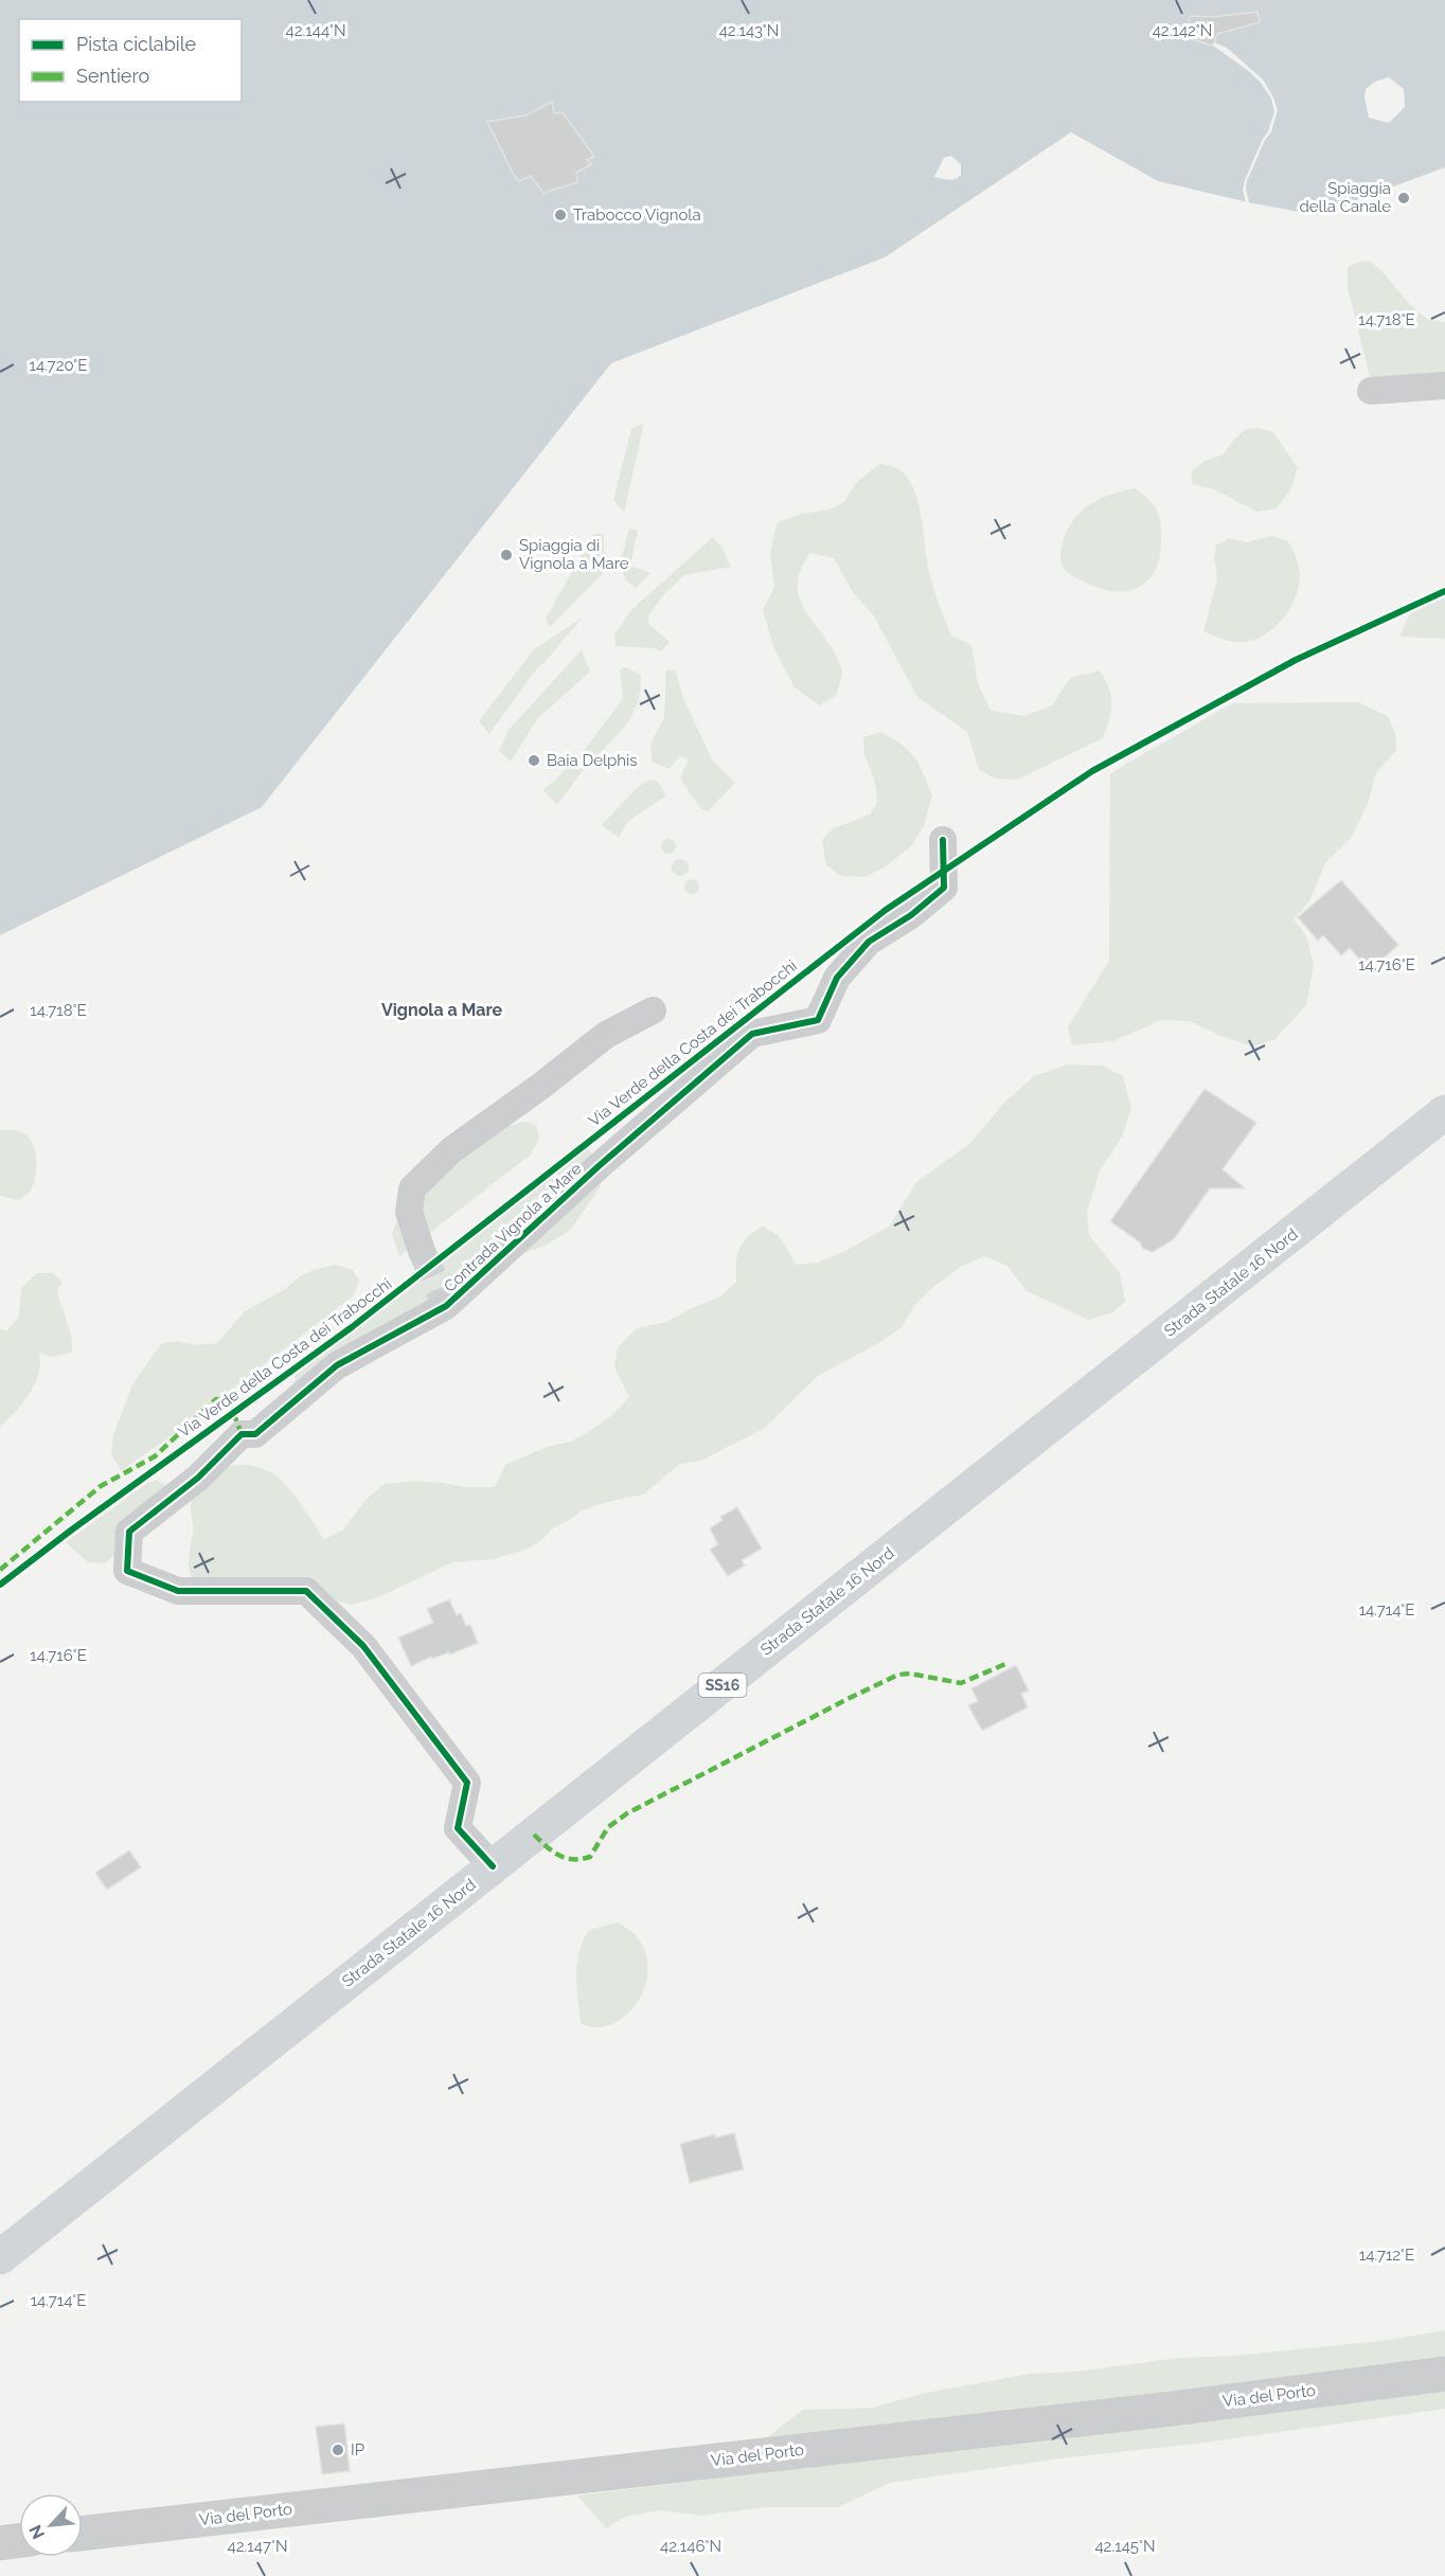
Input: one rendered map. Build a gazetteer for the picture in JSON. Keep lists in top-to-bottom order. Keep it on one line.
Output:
{"streets":{"main road":["Strada Statale 16 Nord","SS16"],"street":["Contrada Vignola a Mare","Via del Porto"],"cycle path":["Via Verde della Costa dei Trabocchi"]},"crossings":[["Contrada Vignola a Mare","Strada Statale 16 Nord"]],"districts":["Vignola a Mare"],"places":["Spiaggia della Canale","Trabocco Vignola","Spiaggia di Vignola a Mare","Baia Delphis","IP"],"legend":["Pista ciclabile","Sentiero"],"north":"bottom left","coordinates":["42.144°N","42.143°N","42.142°N","14.718°E","14.720°E","14.716°E","14.714°E","14.712°E","42.147°N","42.146°N","42.145°N"]}
